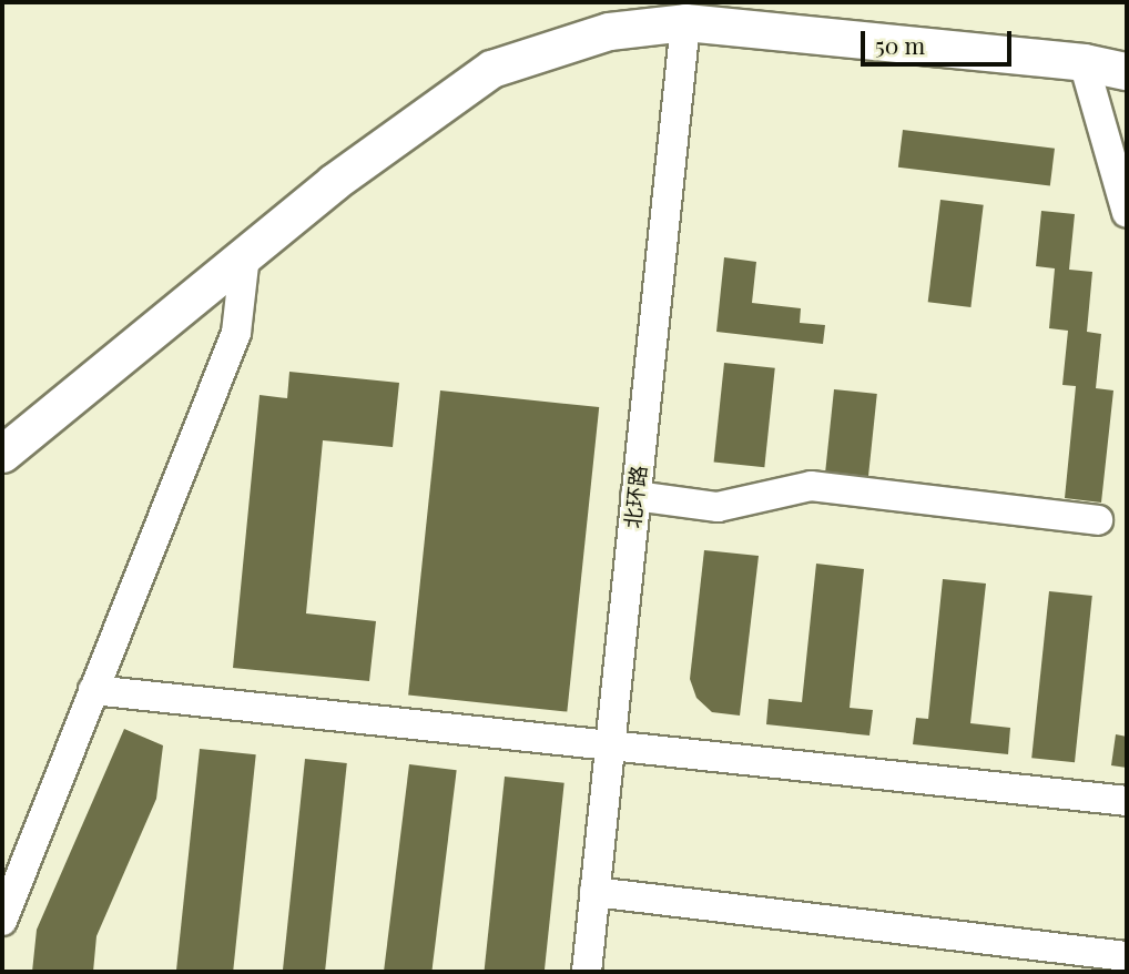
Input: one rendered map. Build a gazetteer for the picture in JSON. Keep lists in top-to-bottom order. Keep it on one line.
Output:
{"streets":{"street":["北环路"]},"scale_bar":"50 m"}
